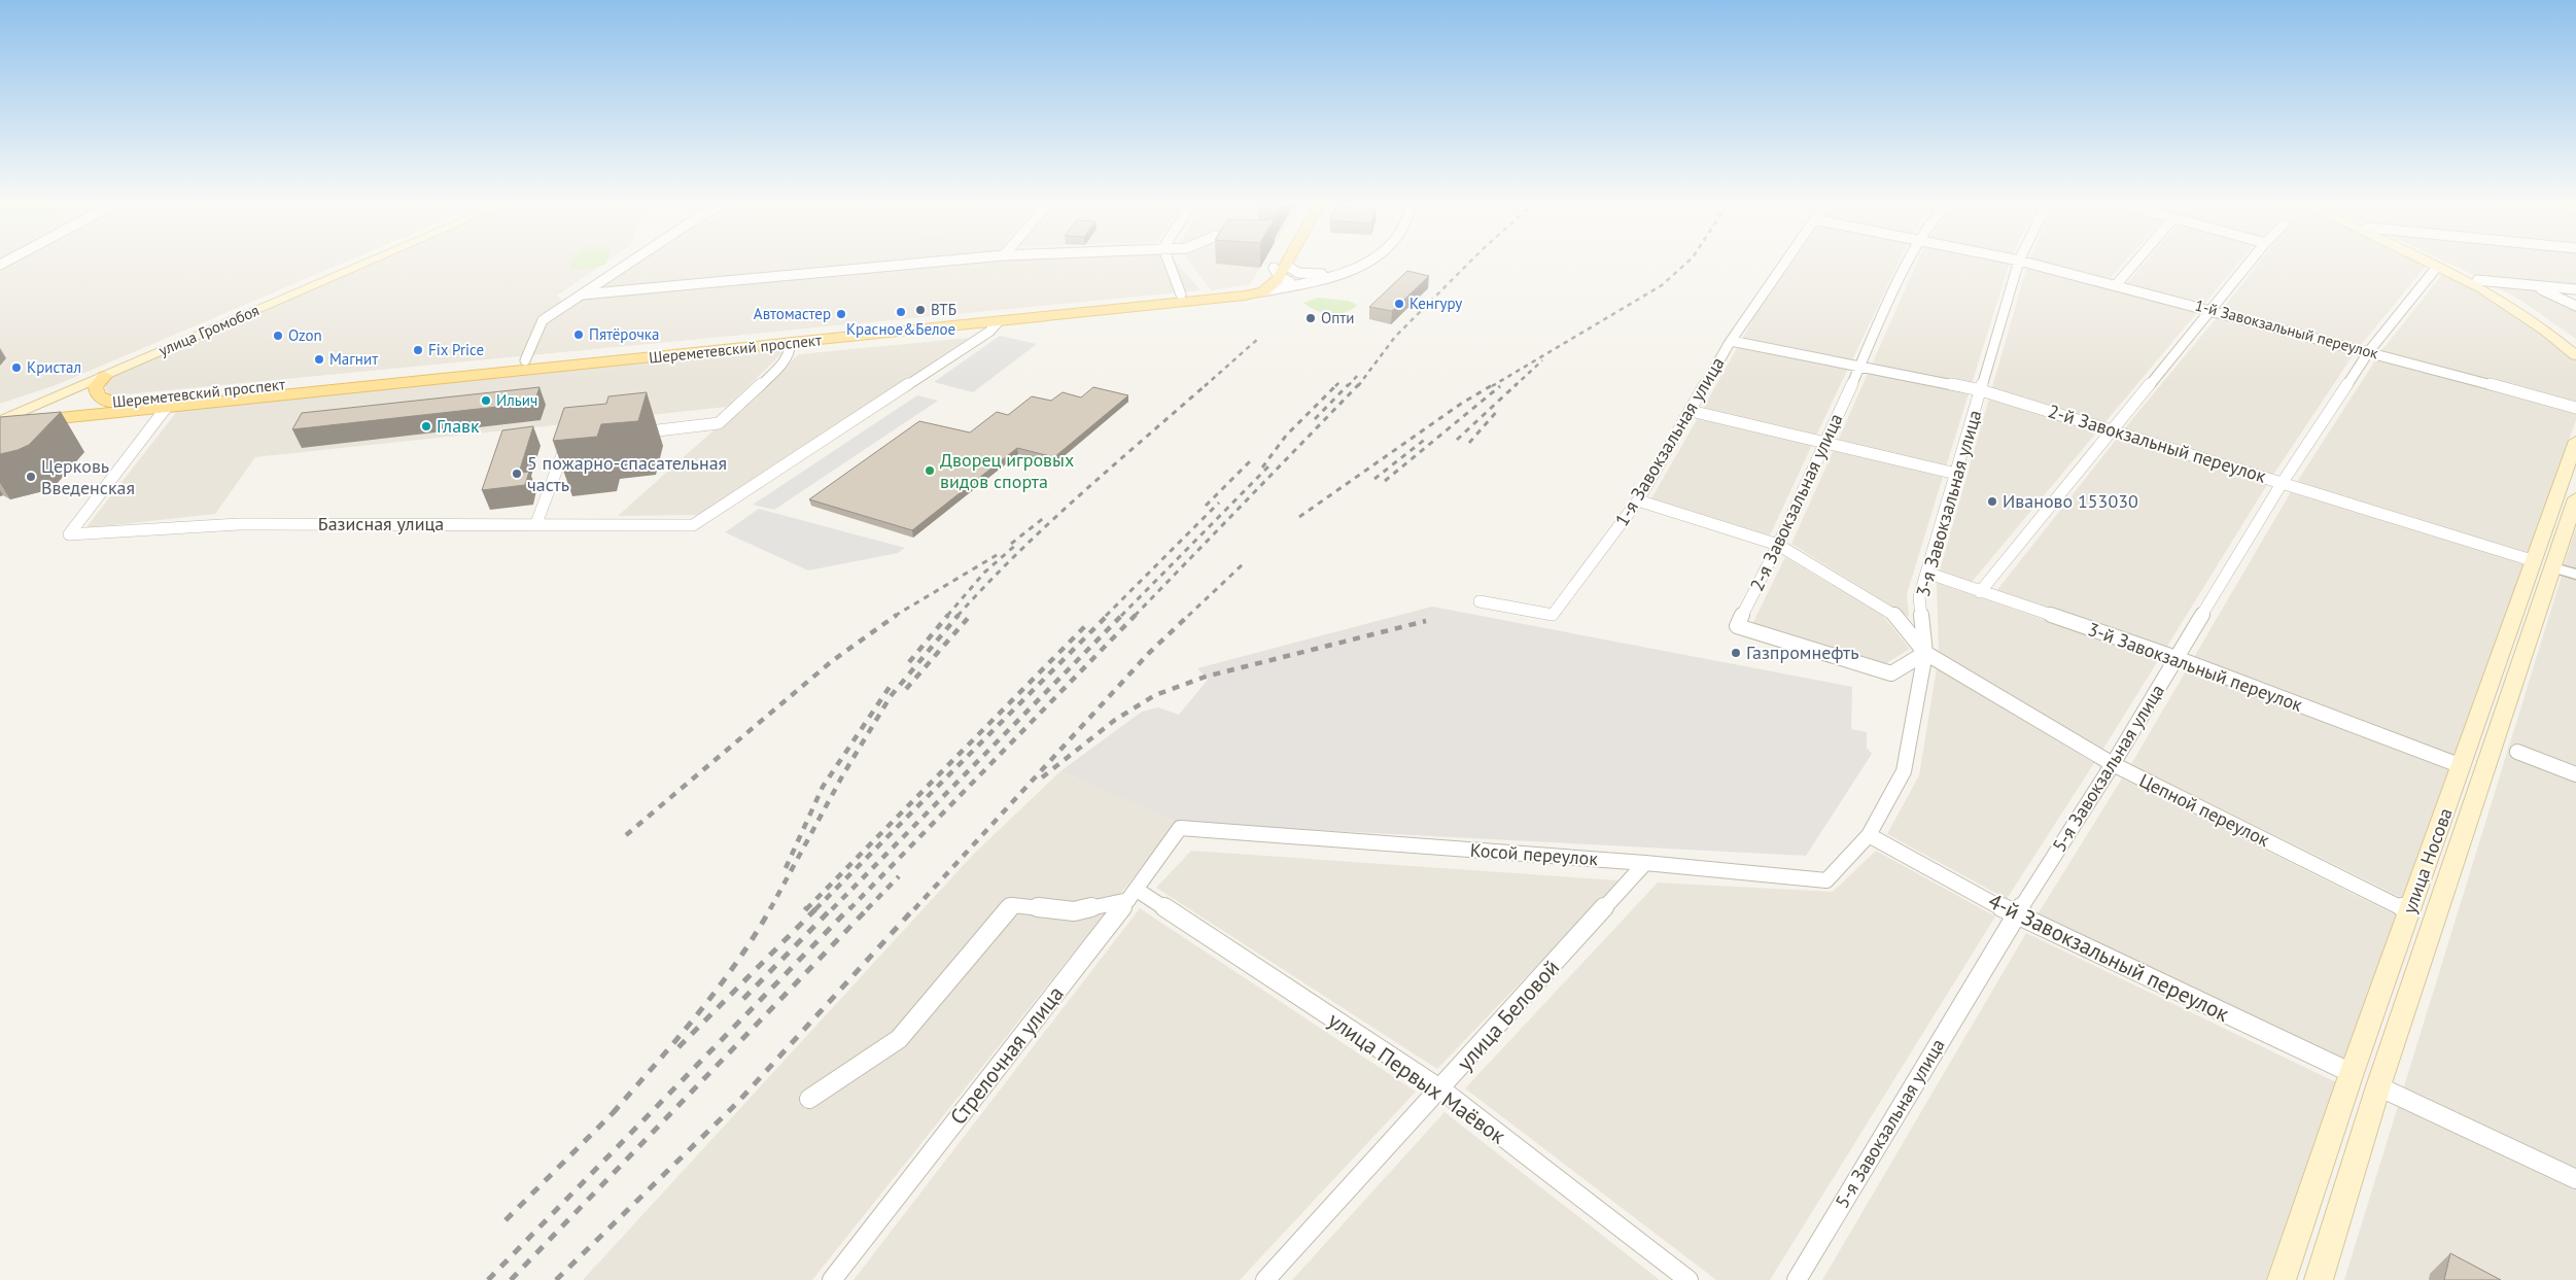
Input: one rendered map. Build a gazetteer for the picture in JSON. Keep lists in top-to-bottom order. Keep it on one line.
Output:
{"streets":{"main road":["улица Громобоя","Шереметевский проспект","улица Носова"],"street":["1-й Завокзальный переулок","1-я Завокзальная улица","2-й Завокзальный переулок","2-я Завокзальная улица","3-я Завокзальная улица","Базисная улица","3-й Завокзальный переулок","5-я Завокзальная улица","Цепной переулок","Косой переулок","4-й Завокзальный переулок","улица Беловой","Стрелочная улица","улица Первых Маёвок"]},"crossings":[["1-й Завокзальный переулок","5-я Завокзальная улица"],["улица Громобоя","Шереметевский проспект"],["Шереметевский проспект","Базисная улица"],["1-я Завокзальная улица","2-й Завокзальный переулок"],["2-й Завокзальный переулок","2-я Завокзальная улица"],["2-й Завокзальный переулок","3-я Завокзальная улица"],["2-й Завокзальный переулок","5-я Завокзальная улица"],["2-й Завокзальный переулок","улица Носова"],["2-я Завокзальная улица","3-я Завокзальная улица"],["2-я Завокзальная улица","Цепной переулок"],["3-я Завокзальная улица","3-й Завокзальный переулок"],["3-я Завокзальная улица","Цепной переулок"],["3-я Завокзальная улица","Косой переулок"],["3-я Завокзальная улица","4-й Завокзальный переулок"],["3-й Завокзальный переулок","5-я Завокзальная улица"],["3-й Завокзальный переулок","улица Носова"],["5-я Завокзальная улица","Цепной переулок"],["5-я Завокзальная улица","4-й Завокзальный переулок"],["Цепной переулок","улица Носова"],["Косой переулок","4-й Завокзальный переулок"],["Косой переулок","улица Беловой"],["Косой переулок","Стрелочная улица"],["улица Носова","4-й Завокзальный переулок"],["улица Беловой","улица Первых Маёвок"],["Стрелочная улица","улица Первых Маёвок"]],"places":["Кенгуру","ВТБ","Красное&Белое","Автомастер","Опти","Пятёрочка","Ozon","Fix Price","Магнит","Кристал","Ильич","Главк","Дворец игровых видов спорта","5 пожарно-спасательная часть","Церковь Введенская","Иваново 153030","Газпромнефть"]}
